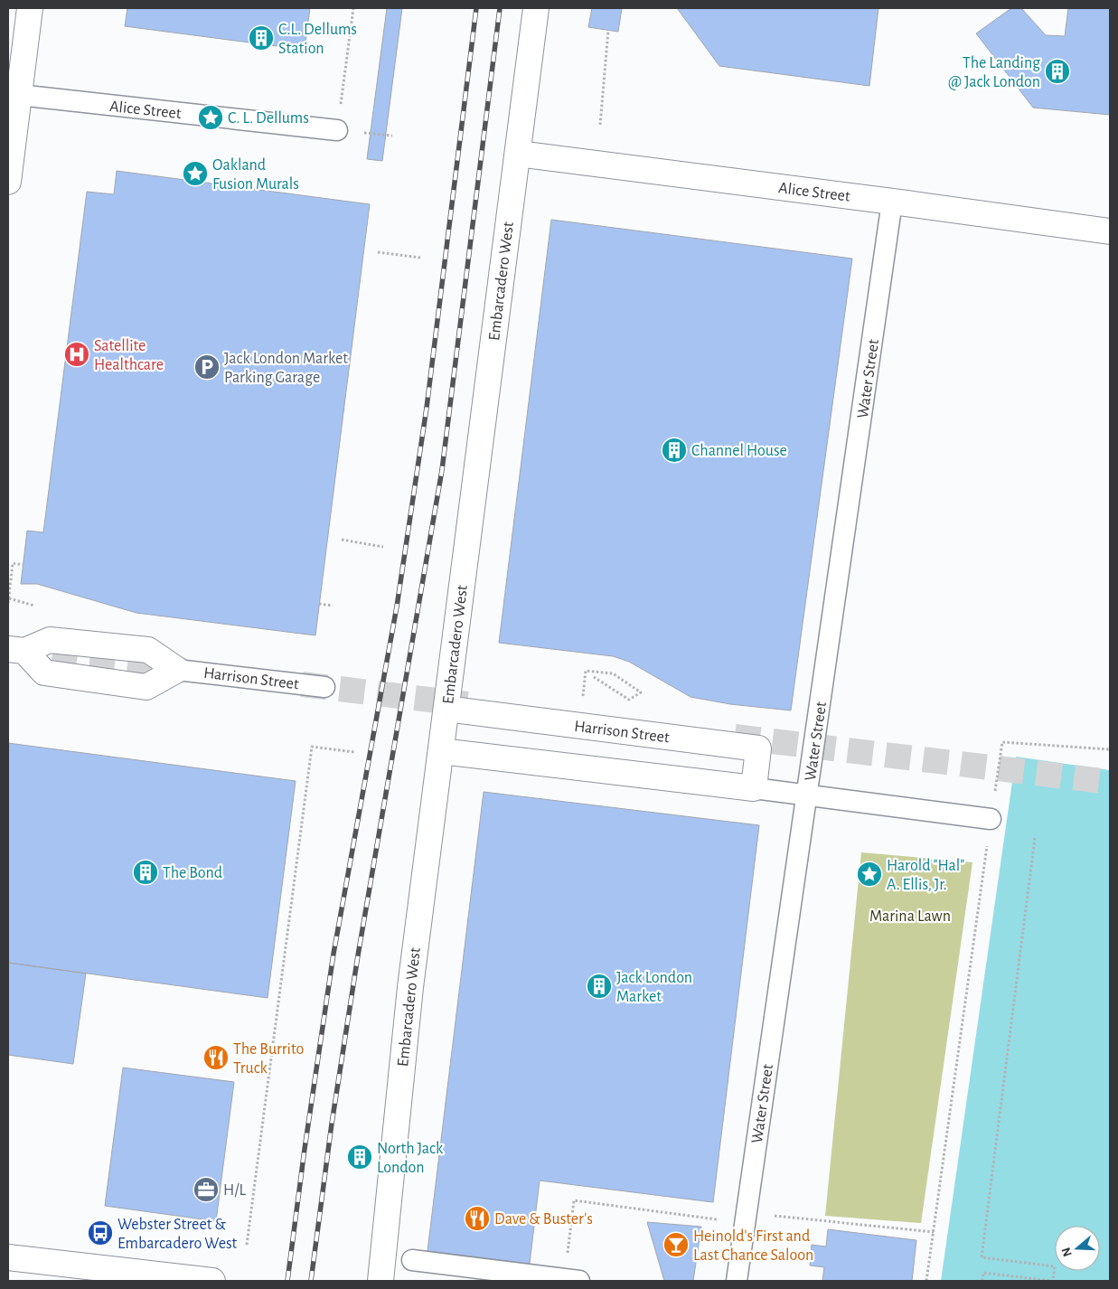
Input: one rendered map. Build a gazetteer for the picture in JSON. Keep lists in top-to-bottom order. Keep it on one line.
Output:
{"streets":{"street":["Alice Street","Embarcadero West","Water Street","Harrison Street"]},"crossings":[["Alice Street","Embarcadero West"],["Alice Street","Water Street"],["Embarcadero West","Harrison Street"]],"parks":["Marina Lawn"],"places":{"building":["C.L. Dellums Station","The Landing @ Jack London","Channel House","The Bond","Jack London Market","North Jack London"],"place":["C. L. Dellums","Oakland Fusion Murals","Harold \"Hal\" A. Ellis, Jr."],"hospital":["Satellite Healthcare"],"parking":["Jack London Market Parking Garage"],"restaurant":["The Burrito Truck","Dave & Buster's"],"office":["H/L"],"bus stop":["Webster Street & Embarcadero West"],"bar":["Heinold's First and Last Chance Saloon"]},"north":"left"}
